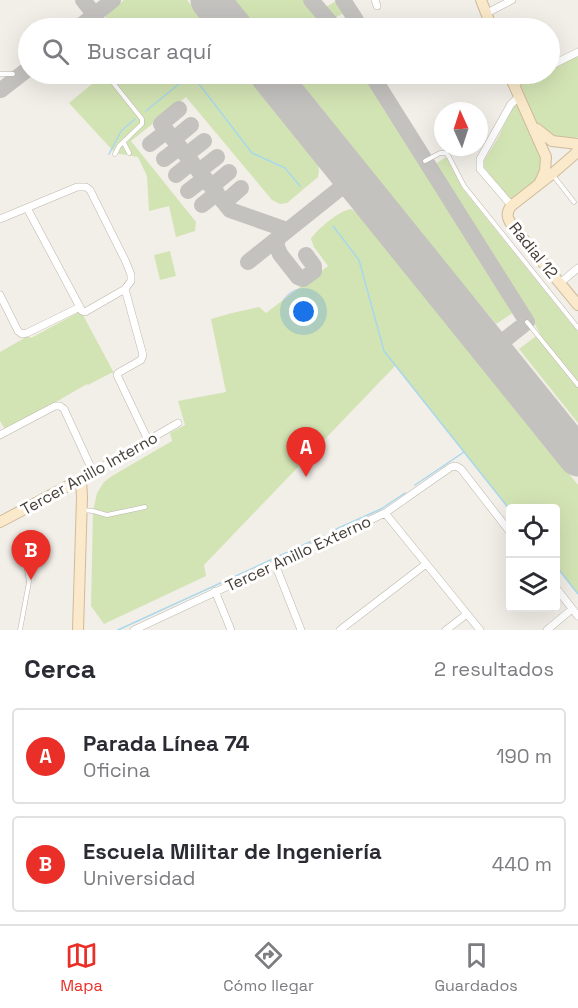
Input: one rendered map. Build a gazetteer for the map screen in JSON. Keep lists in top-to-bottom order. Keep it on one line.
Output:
{"streets":{"street":["Radial 12","Tercer Anillo Interno","Tercer Anillo Externo"]},"north":"top","page":{"search":"Buscar aquí","pins":["A","B"],"heading":["Cerca","2 resultados"],"list":[{"mark":"A","name":"Parada Línea 74","note":"Oficina","value":"190 m"},{"mark":"B","name":"Escuela Militar de Ingeniería","note":"Universidad","value":"440 m"}],"nav":["Mapa","Cómo llegar","Guardados"]}}
